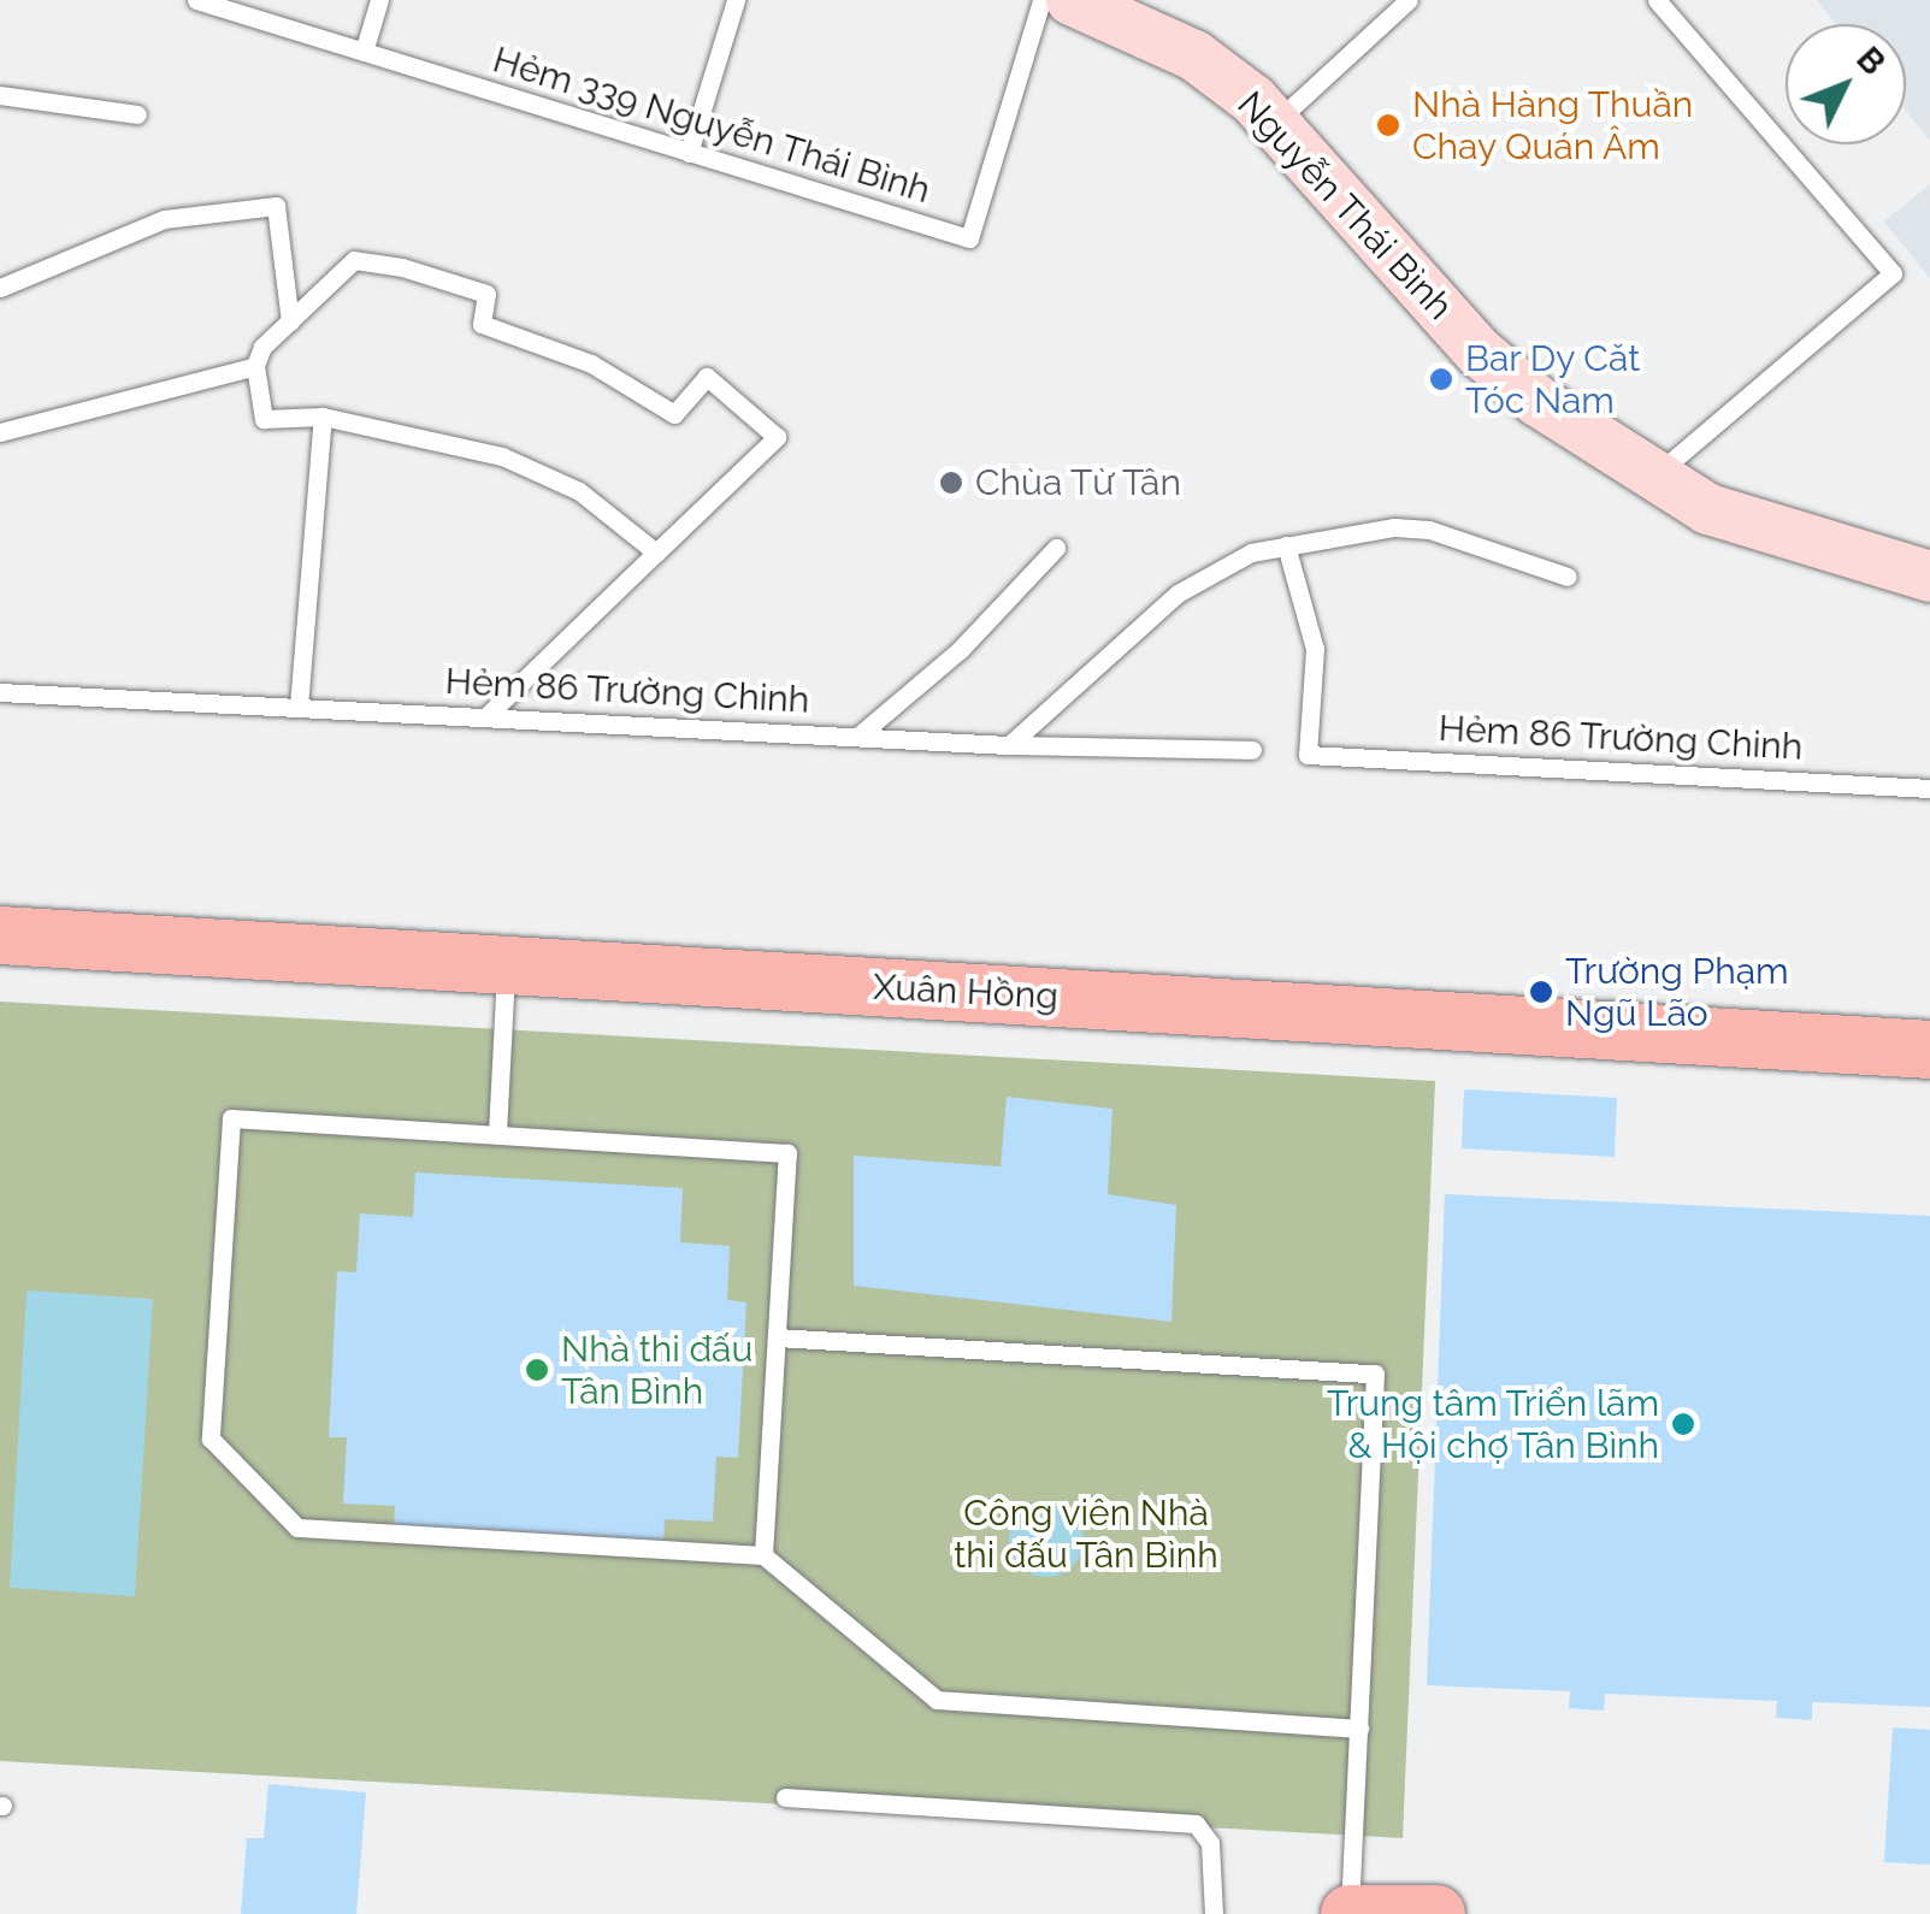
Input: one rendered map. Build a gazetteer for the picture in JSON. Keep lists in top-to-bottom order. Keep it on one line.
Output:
{"streets":{"main road":["Xuân Hồng"],"street":["Nguyễn Thái Bình"],"lane":["Hẻm 339 Nguyễn Thái Bình","Hẻm 86 Trường Chinh"]},"parks":["Công viên Nhà thi đấu Tân Bình"],"places":["Nhà Hàng Thuần Chay Quán Âm","Bar Dy Cǎt Tóc Nam","Chùa Từ Tân","Trường Phạm Ngũ Lão","Nhà thi đấu Tân Bình","Trung tâm Triển lãm & Hội chợ Tân Bình"],"north":"top right"}
